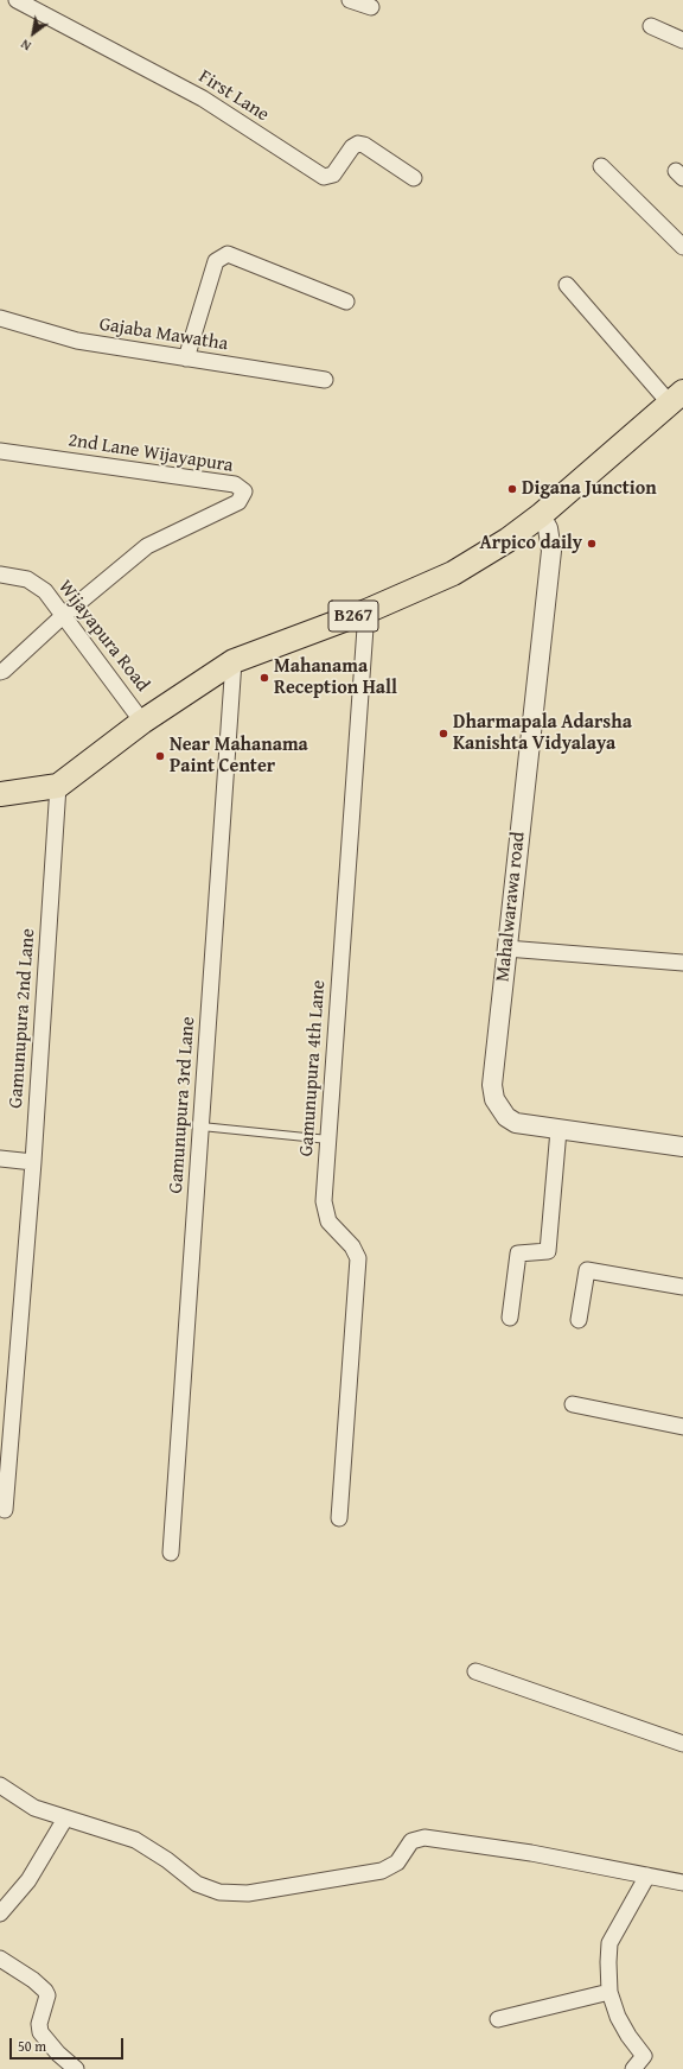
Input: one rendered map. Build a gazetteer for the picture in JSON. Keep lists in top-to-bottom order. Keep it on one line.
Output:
{"streets":{"main road":["B267"],"street":["First Lane","Gajaba Mawatha","2nd Lane Wijayapura","Wijayapura Road","Mahalwarawa road","Gamunupura 2nd Lane","Gamunupura 4th Lane","Gamunupura 3rd Lane"]},"crossings":[["2nd Lane Wijayapura","Wijayapura Road"],["B267","Wijayapura Road"],["B267","Mahalwarawa road"],["B267","Gamunupura 2nd Lane"],["B267","Gamunupura 4th Lane"],["B267","Gamunupura 3rd Lane"]],"places":["Digana Junction","Arpico daily","Mahanama Reception Hall","Dharmapala Adarsha Kanishta Vidyalaya","Near Mahanama Paint Center"],"scale_bar":"50 m","north":"bottom left"}
